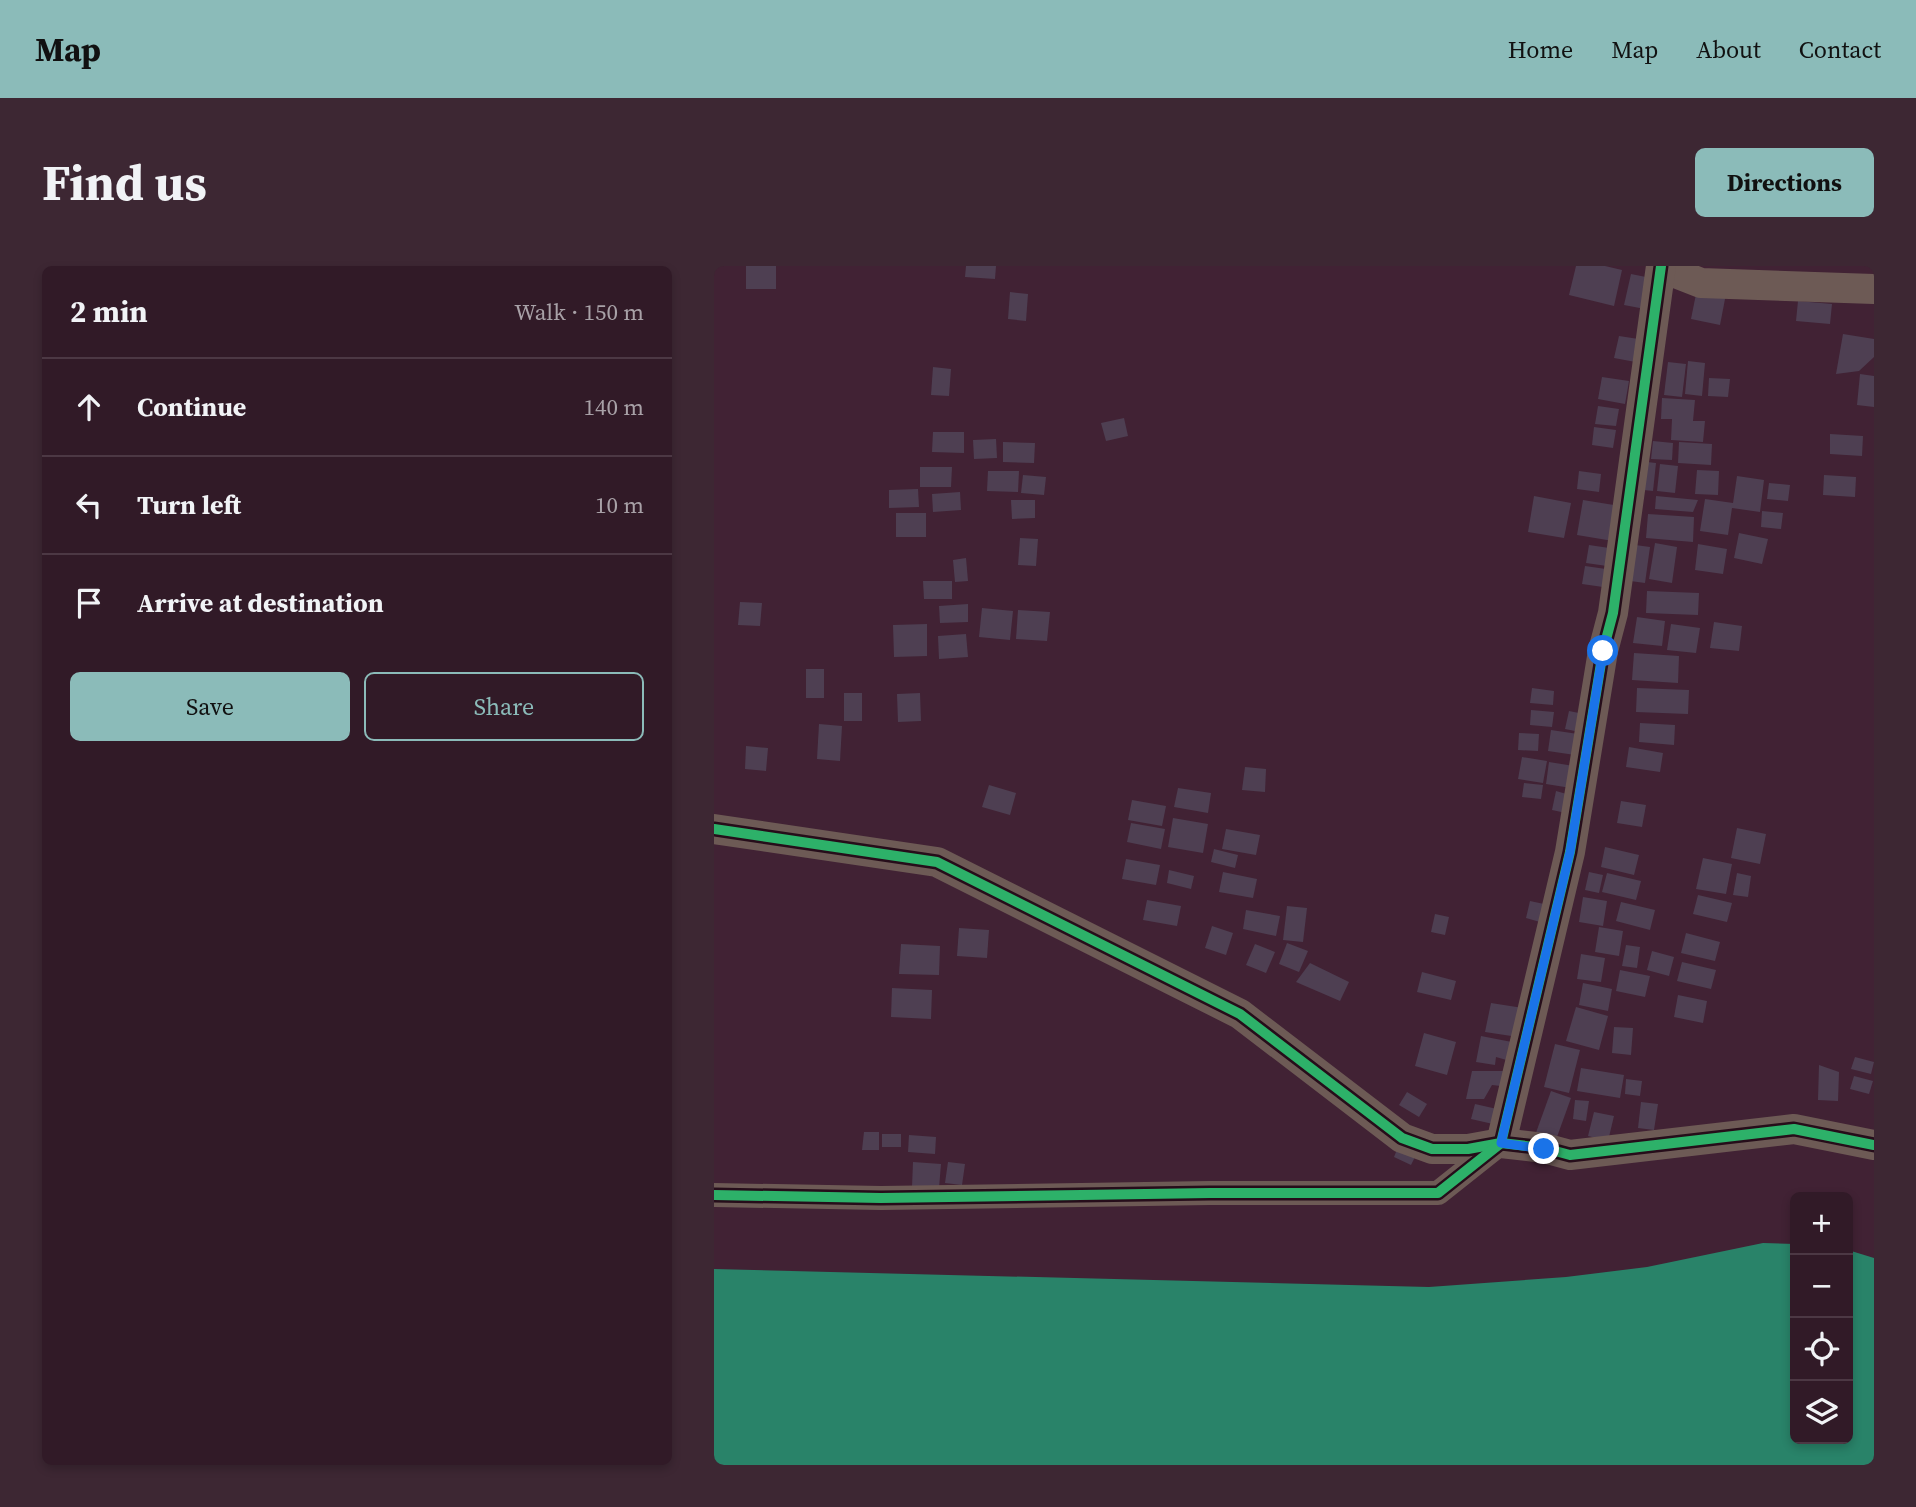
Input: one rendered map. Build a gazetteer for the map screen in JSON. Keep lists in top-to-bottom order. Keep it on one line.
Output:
{"page":{"header":"Map","nav":["Home","Map","About","Contact"],"buttons":["Directions",["Save","Share"]],"title":"Find us","heading":["2 min","Walk · 150 m"],"list":[["Continue","140 m"],["Turn left","10 m"],"Arrive at destination"],"map_buttons":["+","−"]}}
